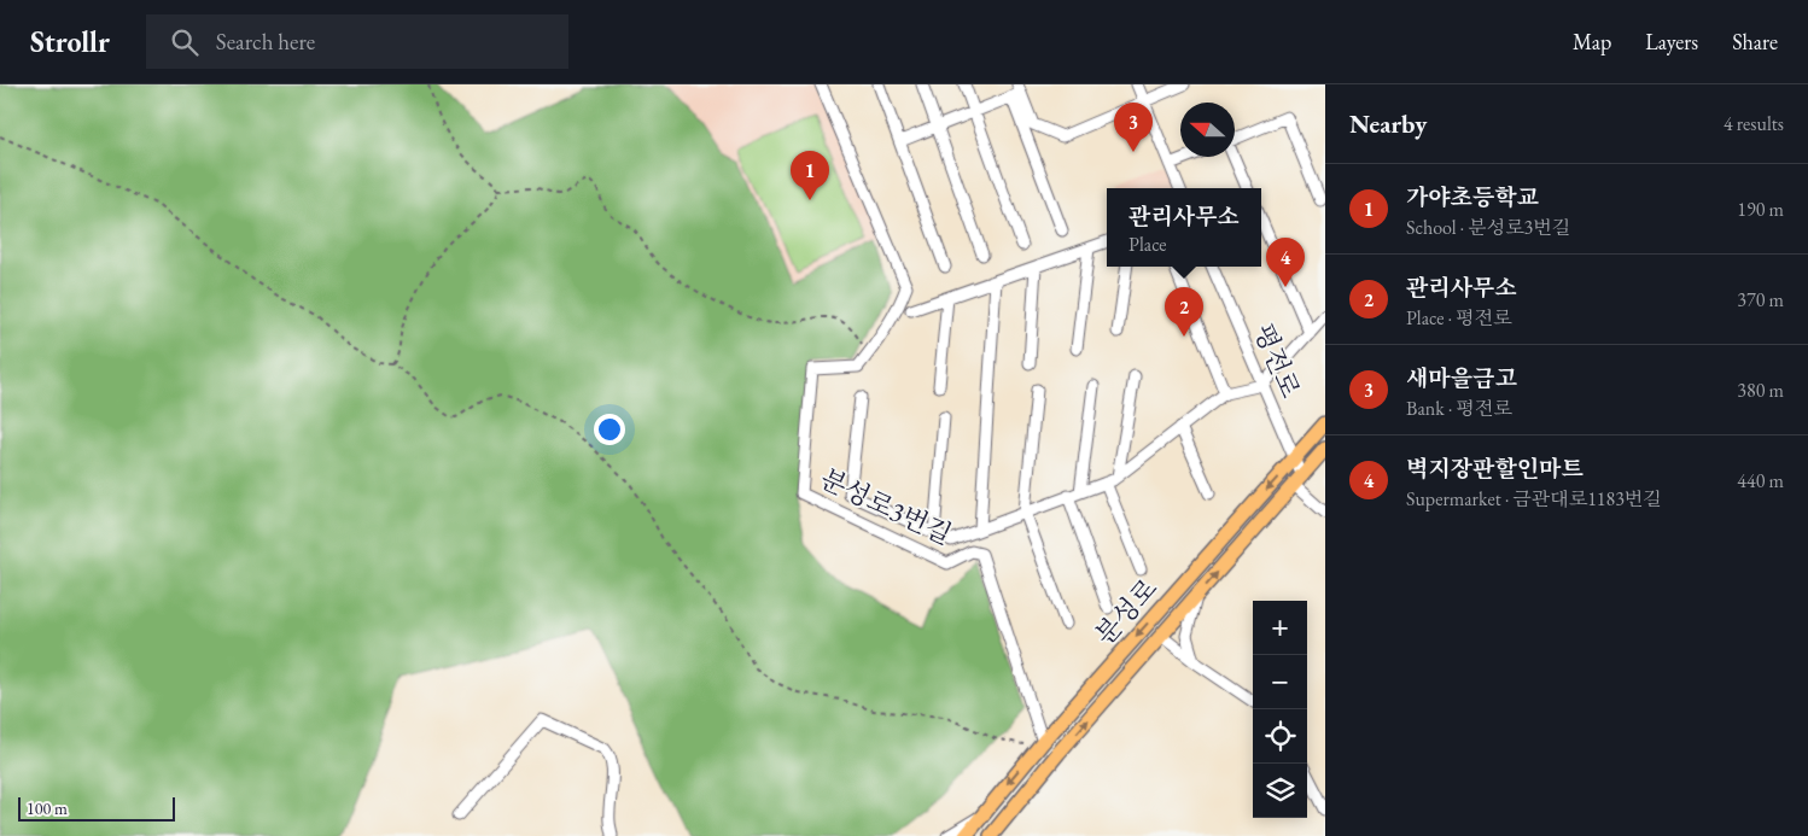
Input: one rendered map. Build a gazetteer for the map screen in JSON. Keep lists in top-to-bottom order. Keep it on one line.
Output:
{"streets":{"main road":["분성로"],"street":["평전로","분성로3번길"]},"crossings":[["평전로","분성로"],["분성로3번길","분성로"]],"scale_bar":"100 m","north":"left","page":{"header":"Strollr","search":"Search here","nav":["Map","Layers","Share"],"heading":["Nearby","4 results"],"pins":["3","1","4","2"],"list":[{"mark":"1","name":"가야초등학교","note":"School · 분성로3번길","value":"190 m"},{"mark":"2","name":"관리사무소","note":"Place · 평전로","value":"370 m"},{"mark":"3","name":"새마을금고","note":"Bank · 평전로","value":"380 m"},{"mark":"4","name":"벽지장판할인마트","note":"Supermarket · 금관대로1183번길","value":"440 m"}],"popup":["관리사무소","Place"],"map_buttons":["+","−"],"scale":"100 m"}}
